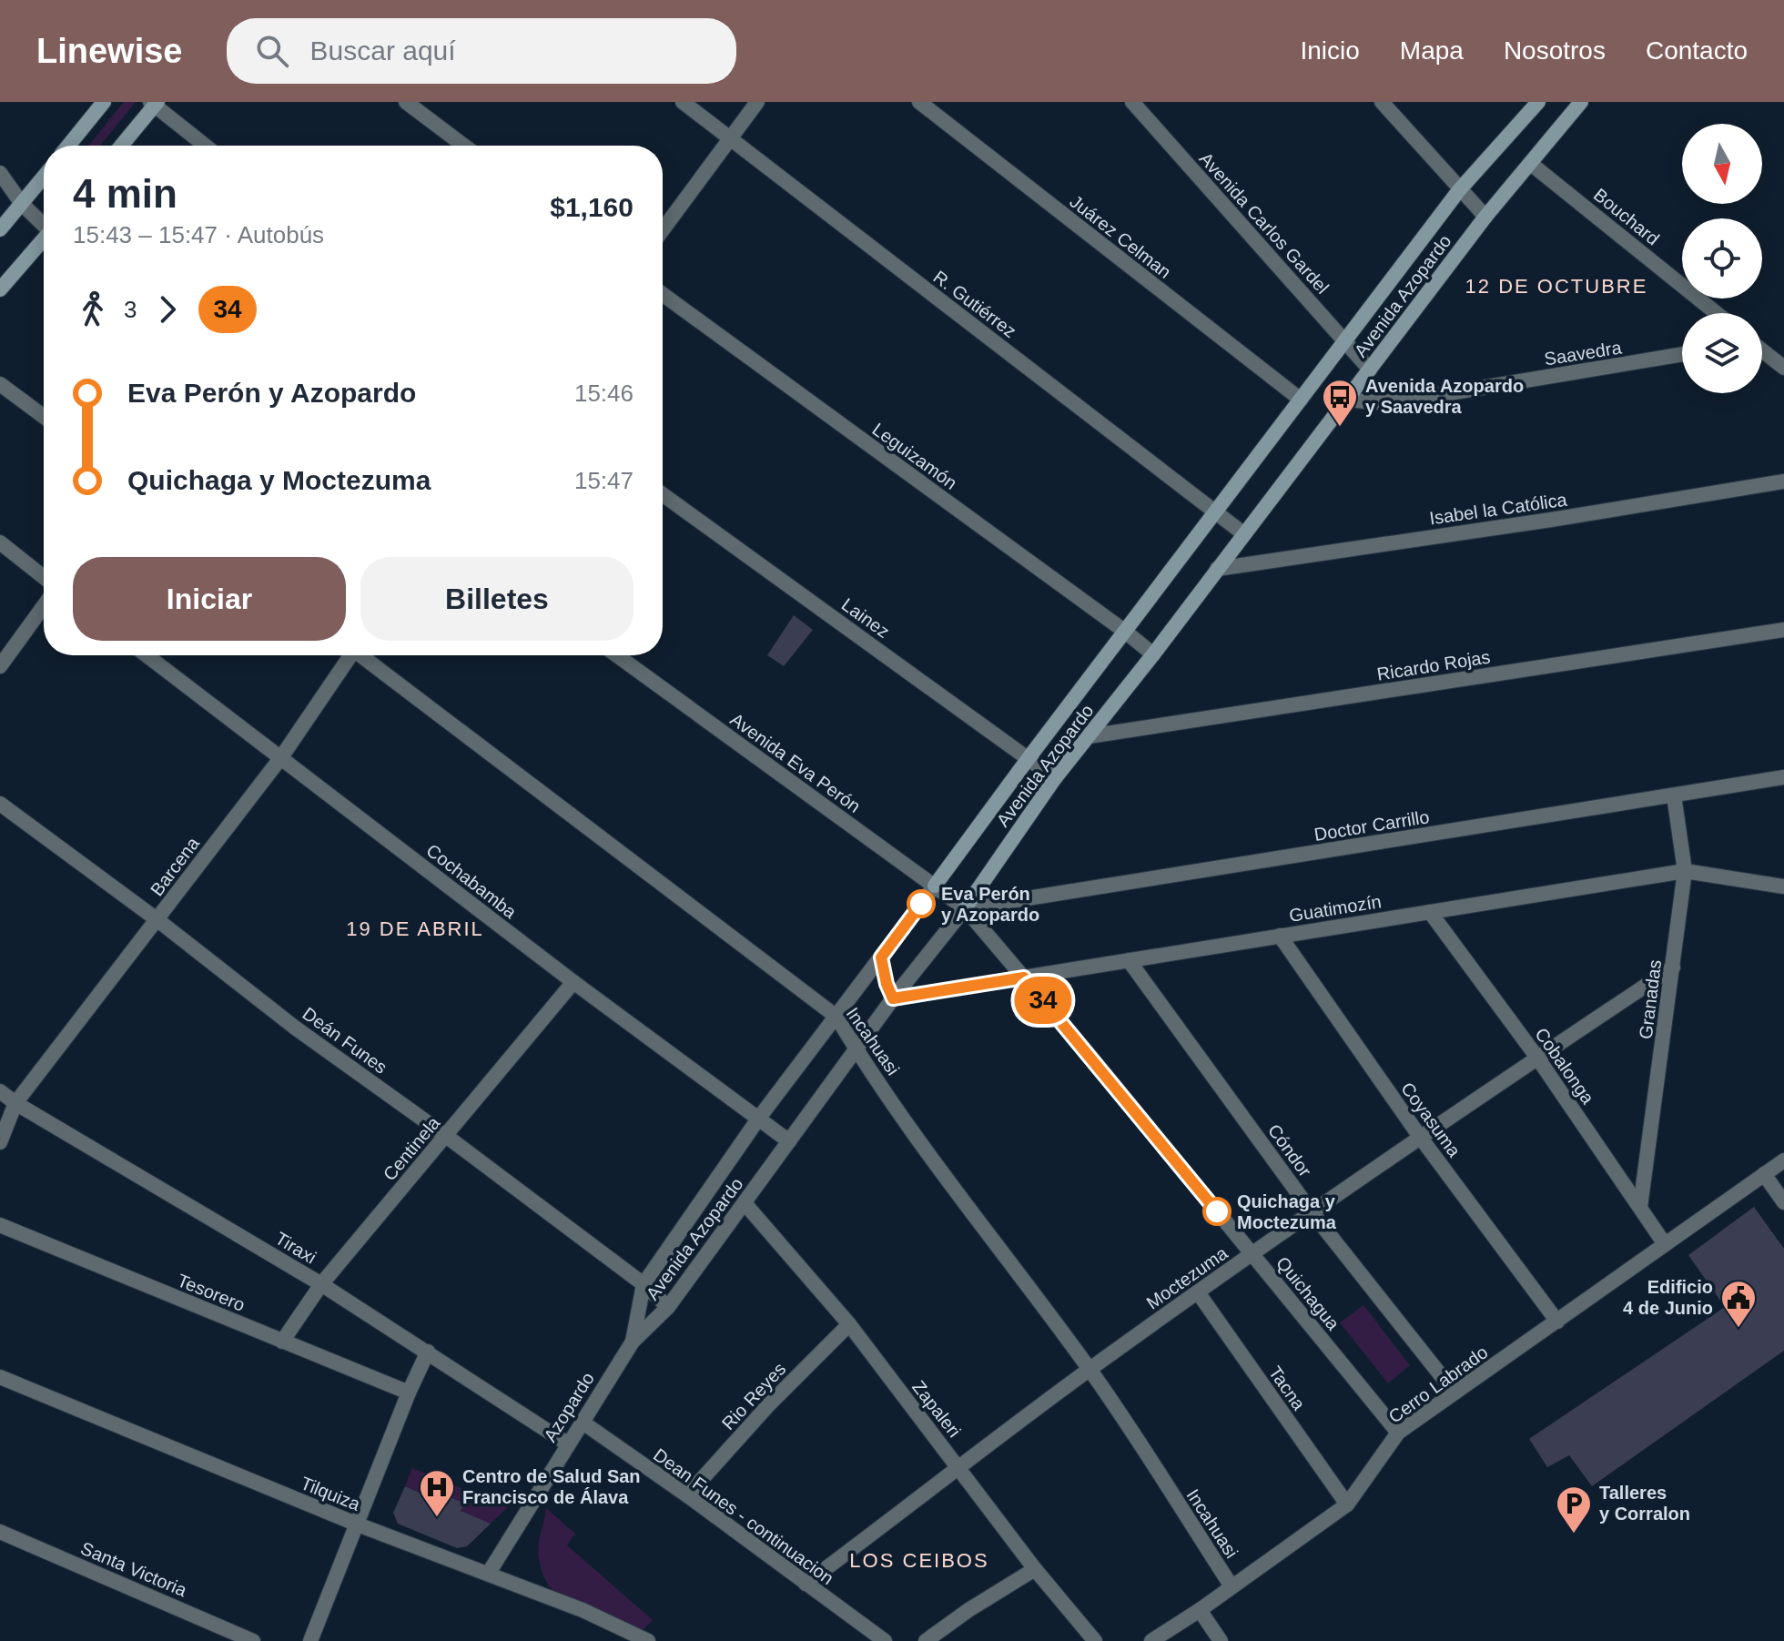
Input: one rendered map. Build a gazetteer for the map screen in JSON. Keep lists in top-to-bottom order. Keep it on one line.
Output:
{"streets":{"street":["Bouchard","Avenida Carlos Gardel","Juárez Celman","Avenida Azopardo","R. Gutiérrez","Saavedra","Leguizamón","Isabel la Católica","Lainez","Ricardo Rojas","Avenida Eva Perón","Doctor Carrillo","Barcena","Cochabamba","Guatimozín","Granadas","Deán Funes","Incahuasi","Cobalonga","Coyasuma","Centinela","Cóndor","Tiraxi","Moctezuma","Tesorero","Quichagua","Cerro Labrado","Tacna","Rio Reyes","Azopardo","Zapaleri","Tilquiza","Dean Funes - continuacion","Santa Victoria"]},"crossings":[["Bouchard","Avenida Azopardo"],["Avenida Carlos Gardel","Avenida Azopardo"],["Juárez Celman","Avenida Azopardo"],["Avenida Azopardo","R. Gutiérrez"],["Avenida Azopardo","Saavedra"],["Avenida Azopardo","Leguizamón"],["Avenida Azopardo","Isabel la Católica"],["Avenida Azopardo","Lainez"],["Avenida Azopardo","Ricardo Rojas"],["Avenida Azopardo","Avenida Eva Perón"],["Avenida Azopardo","Doctor Carrillo"],["Avenida Azopardo","Cochabamba"],["Avenida Azopardo","Guatimozín"],["Avenida Azopardo","Deán Funes"],["Avenida Azopardo","Incahuasi"],["Avenida Azopardo","Quichagua"],["Avenida Azopardo","Azopardo"],["Avenida Azopardo","Zapaleri"],["Avenida Eva Perón","Doctor Carrillo"],["Avenida Eva Perón","Quichagua"],["Doctor Carrillo","Granadas"],["Doctor Carrillo","Quichagua"],["Barcena","Cochabamba"],["Barcena","Deán Funes"],["Barcena","Tiraxi"],["Cochabamba","Centinela"],["Guatimozín","Granadas"],["Guatimozín","Cobalonga"],["Guatimozín","Coyasuma"],["Guatimozín","Cóndor"],["Guatimozín","Quichagua"],["Granadas","Cobalonga"],["Granadas","Moctezuma"],["Deán Funes","Centinela"],["Incahuasi","Moctezuma"],["Incahuasi","Cerro Labrado"],["Cobalonga","Moctezuma"],["Cobalonga","Cerro Labrado"],["Coyasuma","Moctezuma"],["Coyasuma","Cerro Labrado"],["Centinela","Tiraxi"],["Centinela","Tesorero"],["Cóndor","Moctezuma"],["Cóndor","Cerro Labrado"],["Tiraxi","Azopardo"],["Moctezuma","Quichagua"],["Moctezuma","Tacna"],["Moctezuma","Zapaleri"],["Moctezuma","Dean Funes - continuacion"],["Quichagua","Cerro Labrado"],["Cerro Labrado","Tacna"],["Rio Reyes","Zapaleri"],["Rio Reyes","Dean Funes - continuacion"],["Azopardo","Tilquiza"],["Azopardo","Dean Funes - continuacion"]],"districts":["12 DE OCTUBRE","19 DE ABRIL","LOS CEIBOS"],"places":{"bus stop":["Avenida Azopardo y Saavedra"],"other":["Eva Perón y Azopardo","Quichaga y Moctezuma"],"public building":["Edificio 4 de Junio"],"hospital":["Centro de Salud San Francisco de Álava"],"parking":["Talleres y Corralon"]},"lines":["bus line 34"],"north":"bottom","page":{"header":"Linewise","search":"Buscar aquí","nav":["Inicio","Mapa","Nosotros","Contacto"],"on_map":"34","heading":["4 min","15:43 – 15:47 · Autobús","$1,160"],"legs":["3","34"],"list":[{"name":"Eva Perón y Azopardo","value":"15:46"},{"name":"Quichaga y Moctezuma","value":"15:47"}],"buttons":["Iniciar","Billetes"]}}
